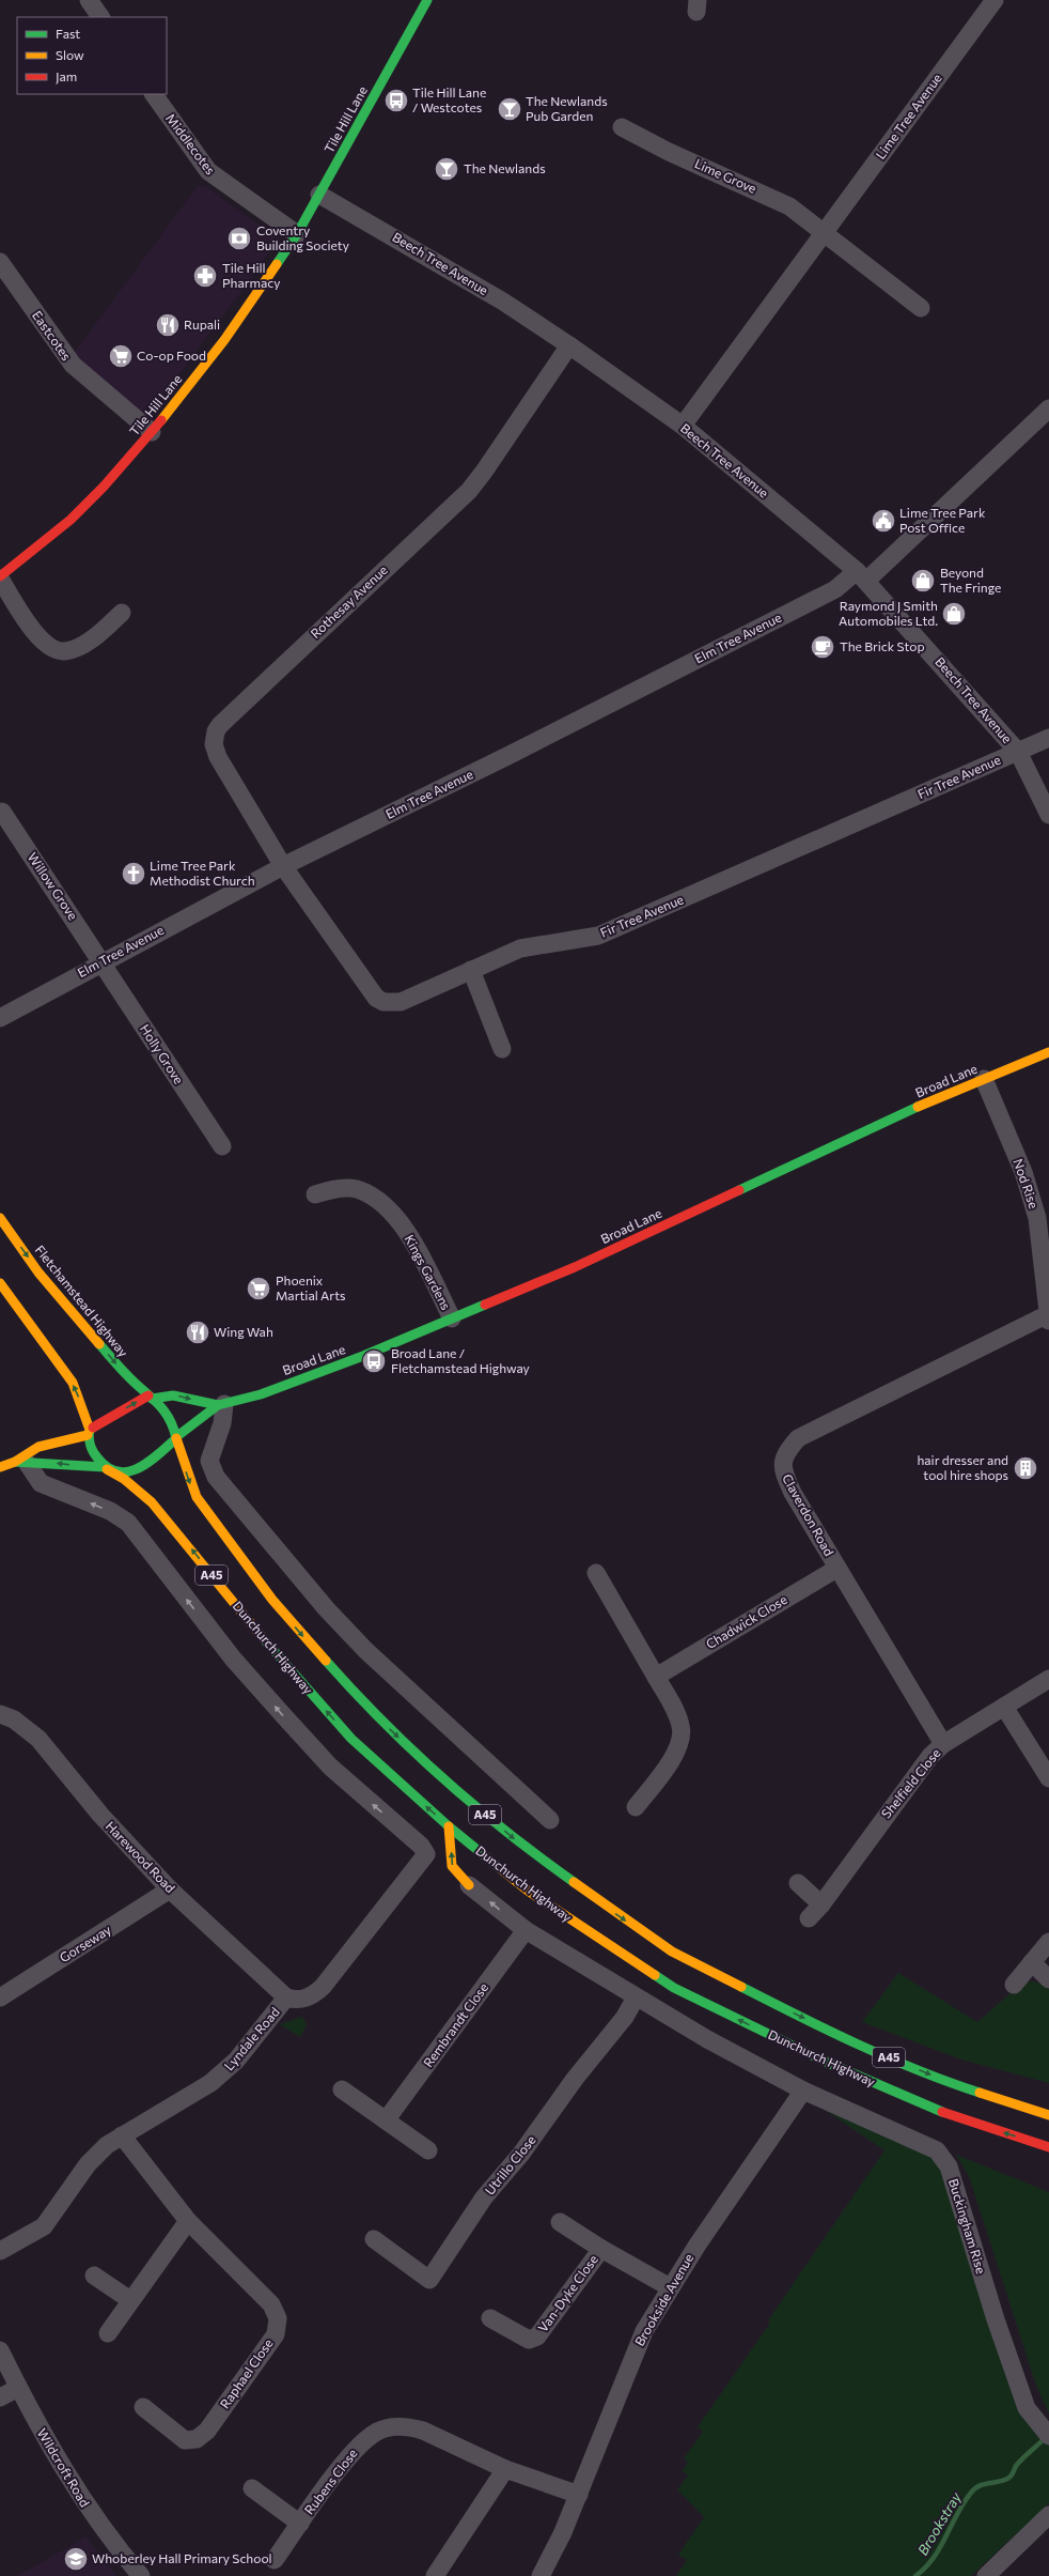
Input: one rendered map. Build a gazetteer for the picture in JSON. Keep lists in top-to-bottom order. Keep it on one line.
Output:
{"streets":{"main road":["Tile Hill Lane","Broad Lane","Fletchamstead Highway","A45","Dunchurch Highway"],"street":["Lime Tree Avenue","Middlecotes","Lime Grove","Beech Tree Avenue","Eastcotes","Rothesay Avenue","Elm Tree Avenue","Fir Tree Avenue","Willow Grove","Holly Grove","Nod Rise","Kings Gardens","Claverdon Road","Chadwick Close","Shelfield Close","Harewood Road","Gorseway","Rembrandt Close","Lyndale Road","Utrillo Close","Buckingham Rise","Van-Dyke Close","Brookside Avenue","Raphael Close","Wildcroft Road","Rubens Close"]},"crossings":[["Lime Tree Avenue","Lime Grove"],["Lime Tree Avenue","Beech Tree Avenue"],["Tile Hill Lane","Middlecotes"],["Tile Hill Lane","Beech Tree Avenue"],["Tile Hill Lane","Eastcotes"],["Beech Tree Avenue","Rothesay Avenue"],["Beech Tree Avenue","Elm Tree Avenue"],["Beech Tree Avenue","Fir Tree Avenue"],["Rothesay Avenue","Elm Tree Avenue"],["Rothesay Avenue","Fir Tree Avenue"],["Elm Tree Avenue","Fir Tree Avenue"],["Elm Tree Avenue","Willow Grove"],["Elm Tree Avenue","Holly Grove"],["Willow Grove","Holly Grove"],["Broad Lane","Nod Rise"],["Broad Lane","Kings Gardens"],["Broad Lane","Fletchamstead Highway"],["Broad Lane","A45"],["Broad Lane","Dunchurch Highway"],["Nod Rise","Claverdon Road"],["Fletchamstead Highway","A45"],["Claverdon Road","Chadwick Close"],["Claverdon Road","Shelfield Close"],["Harewood Road","Gorseway"],["Harewood Road","Lyndale Road"],["Lyndale Road","Raphael Close"],["Buckingham Rise","Brookside Avenue"],["Van-Dyke Close","Brookside Avenue"],["Brookside Avenue","Rubens Close"]],"water":["Brookstray"],"places":{"bus stop":["Tile Hill Lane / Westcotes","Broad Lane / Fletchamstead Highway"],"bar":["The Newlands Pub Garden","The Newlands"],"bank":["Coventry Building Society"],"pharmacy":["Tile Hill Pharmacy"],"restaurant":["Rupali","Wing Wah"],"supermarket":["Co-op Food","Phoenix Martial Arts"],"public building":["Lime Tree Park Post Office"],"shop":["Beyond The Fringe","Raymond J Smith Automobiles Ltd."],"cafe":["The Brick Stop"],"church":["Lime Tree Park Methodist Church"],"building":["hair dresser and tool hire shops"],"school or university":["Whoberley Hall Primary School"]},"legend":["Fast","Slow","Jam"]}
